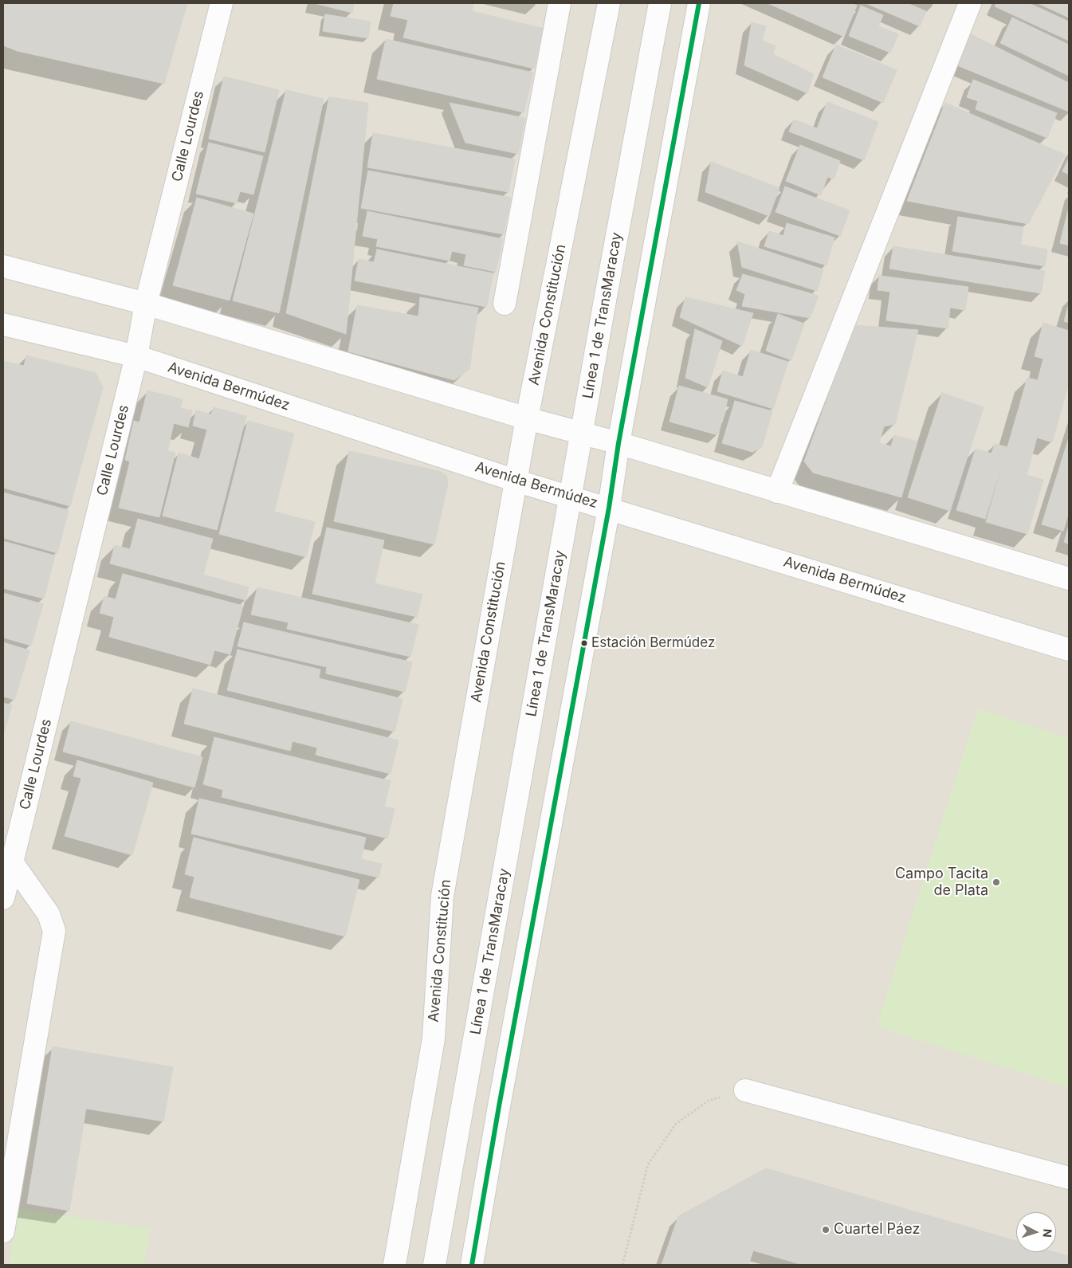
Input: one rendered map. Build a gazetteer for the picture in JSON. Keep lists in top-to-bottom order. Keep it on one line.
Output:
{"streets":{"street":["Calle Lourdes","Avenida Constitución","Línea 1 de TransMaracay","Avenida Bermúdez"]},"crossings":[["Calle Lourdes","Avenida Bermúdez"],["Avenida Constitución","Avenida Bermúdez"],["Línea 1 de TransMaracay","Avenida Bermúdez"]],"places":["Estación Bermúdez","Campo Tacita de Plata","Cuartel Páez"],"north":"right"}
